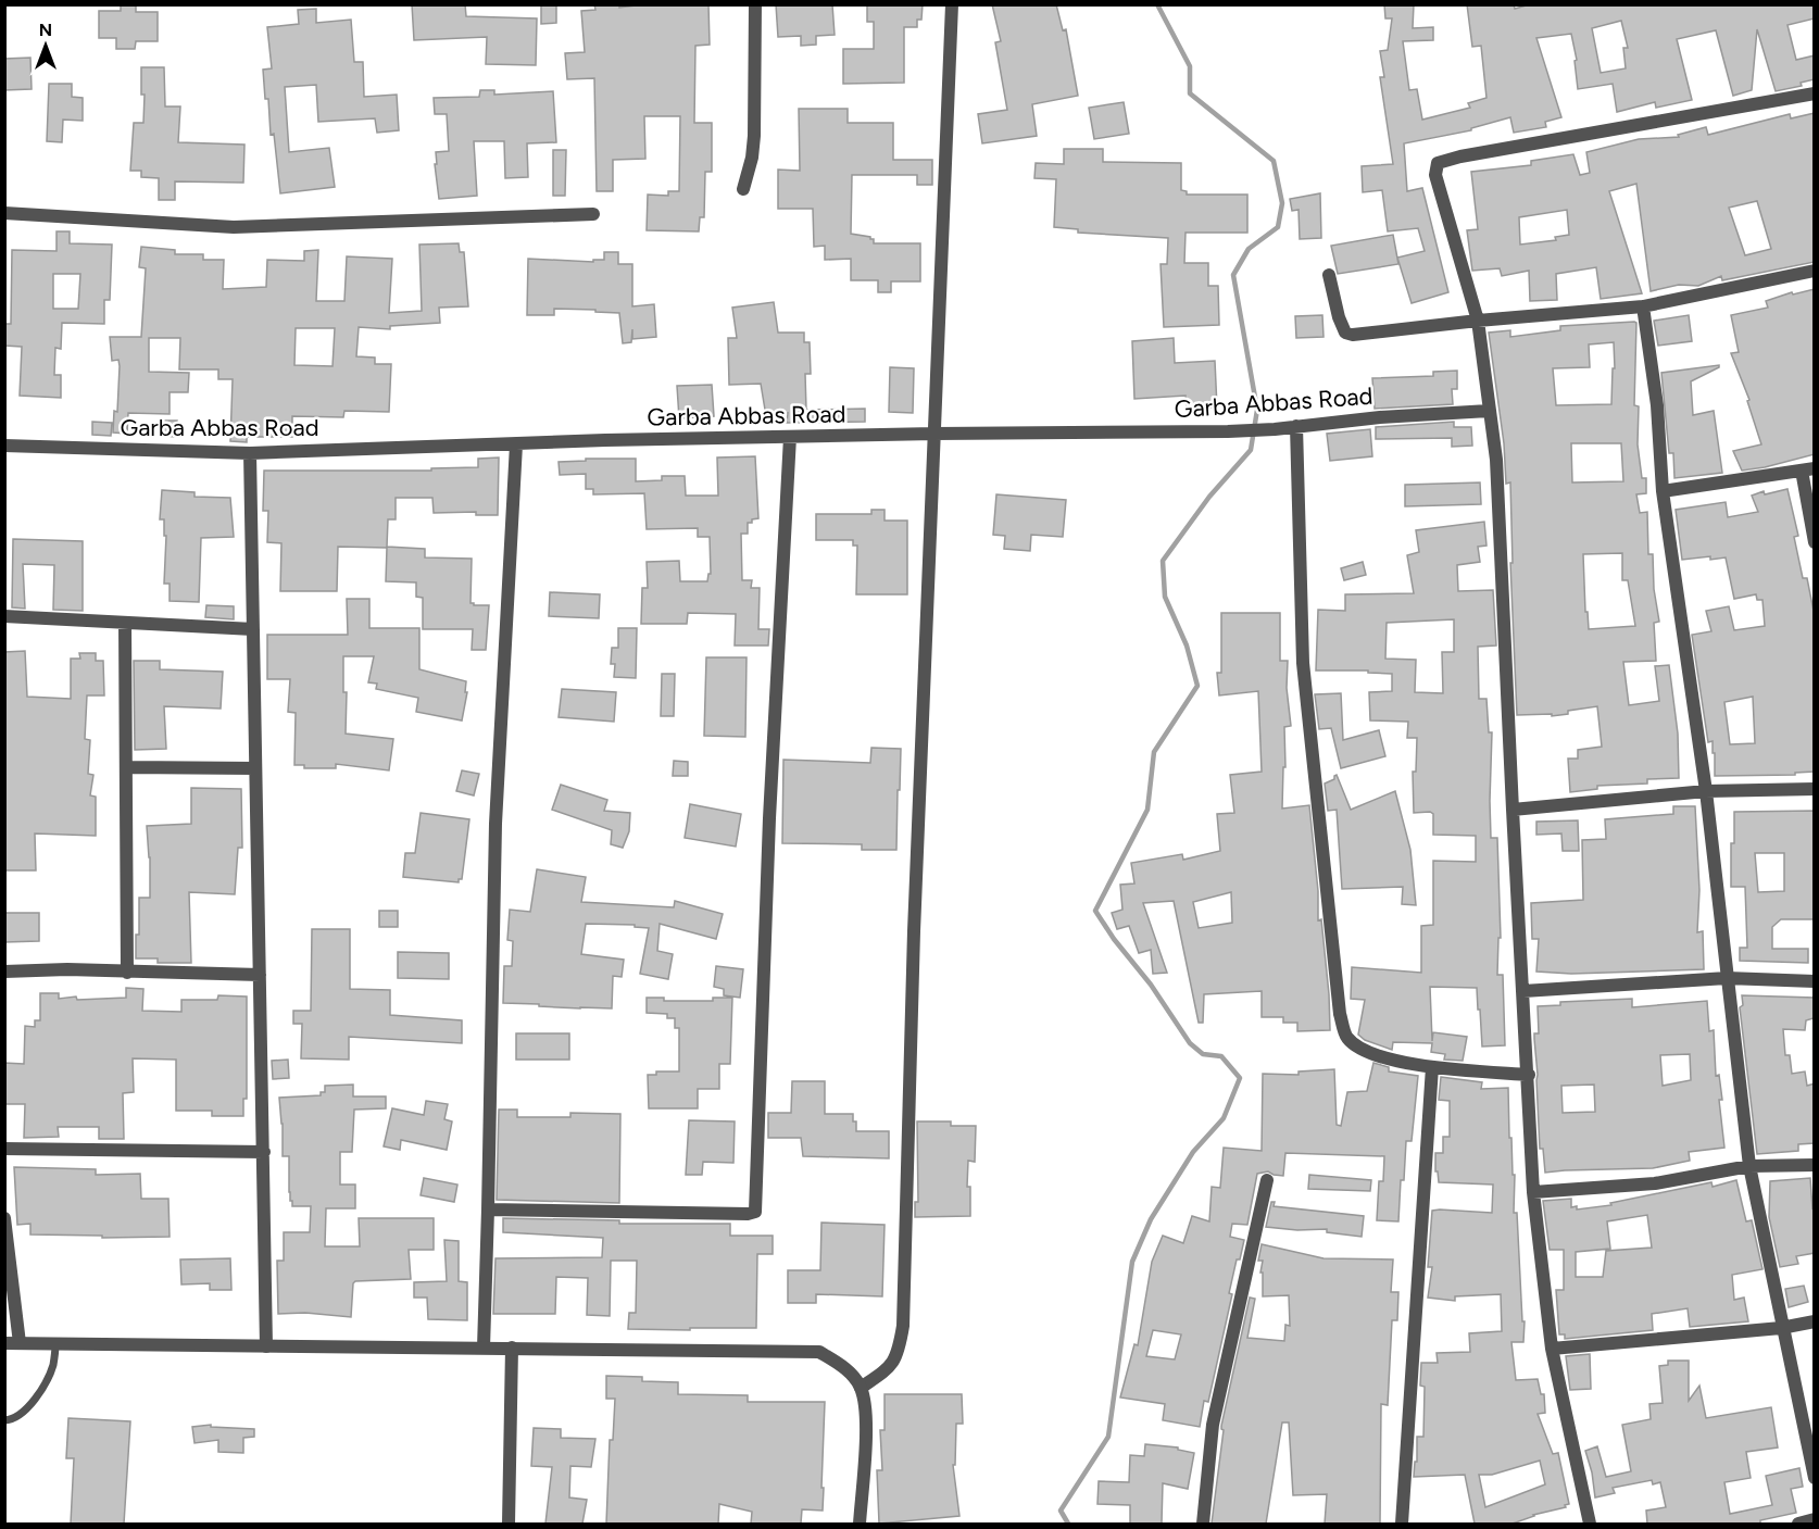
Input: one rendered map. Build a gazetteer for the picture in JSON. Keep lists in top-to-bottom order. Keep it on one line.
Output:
{"streets":{"street":["Garba Abbas Road"]},"north":"top"}
